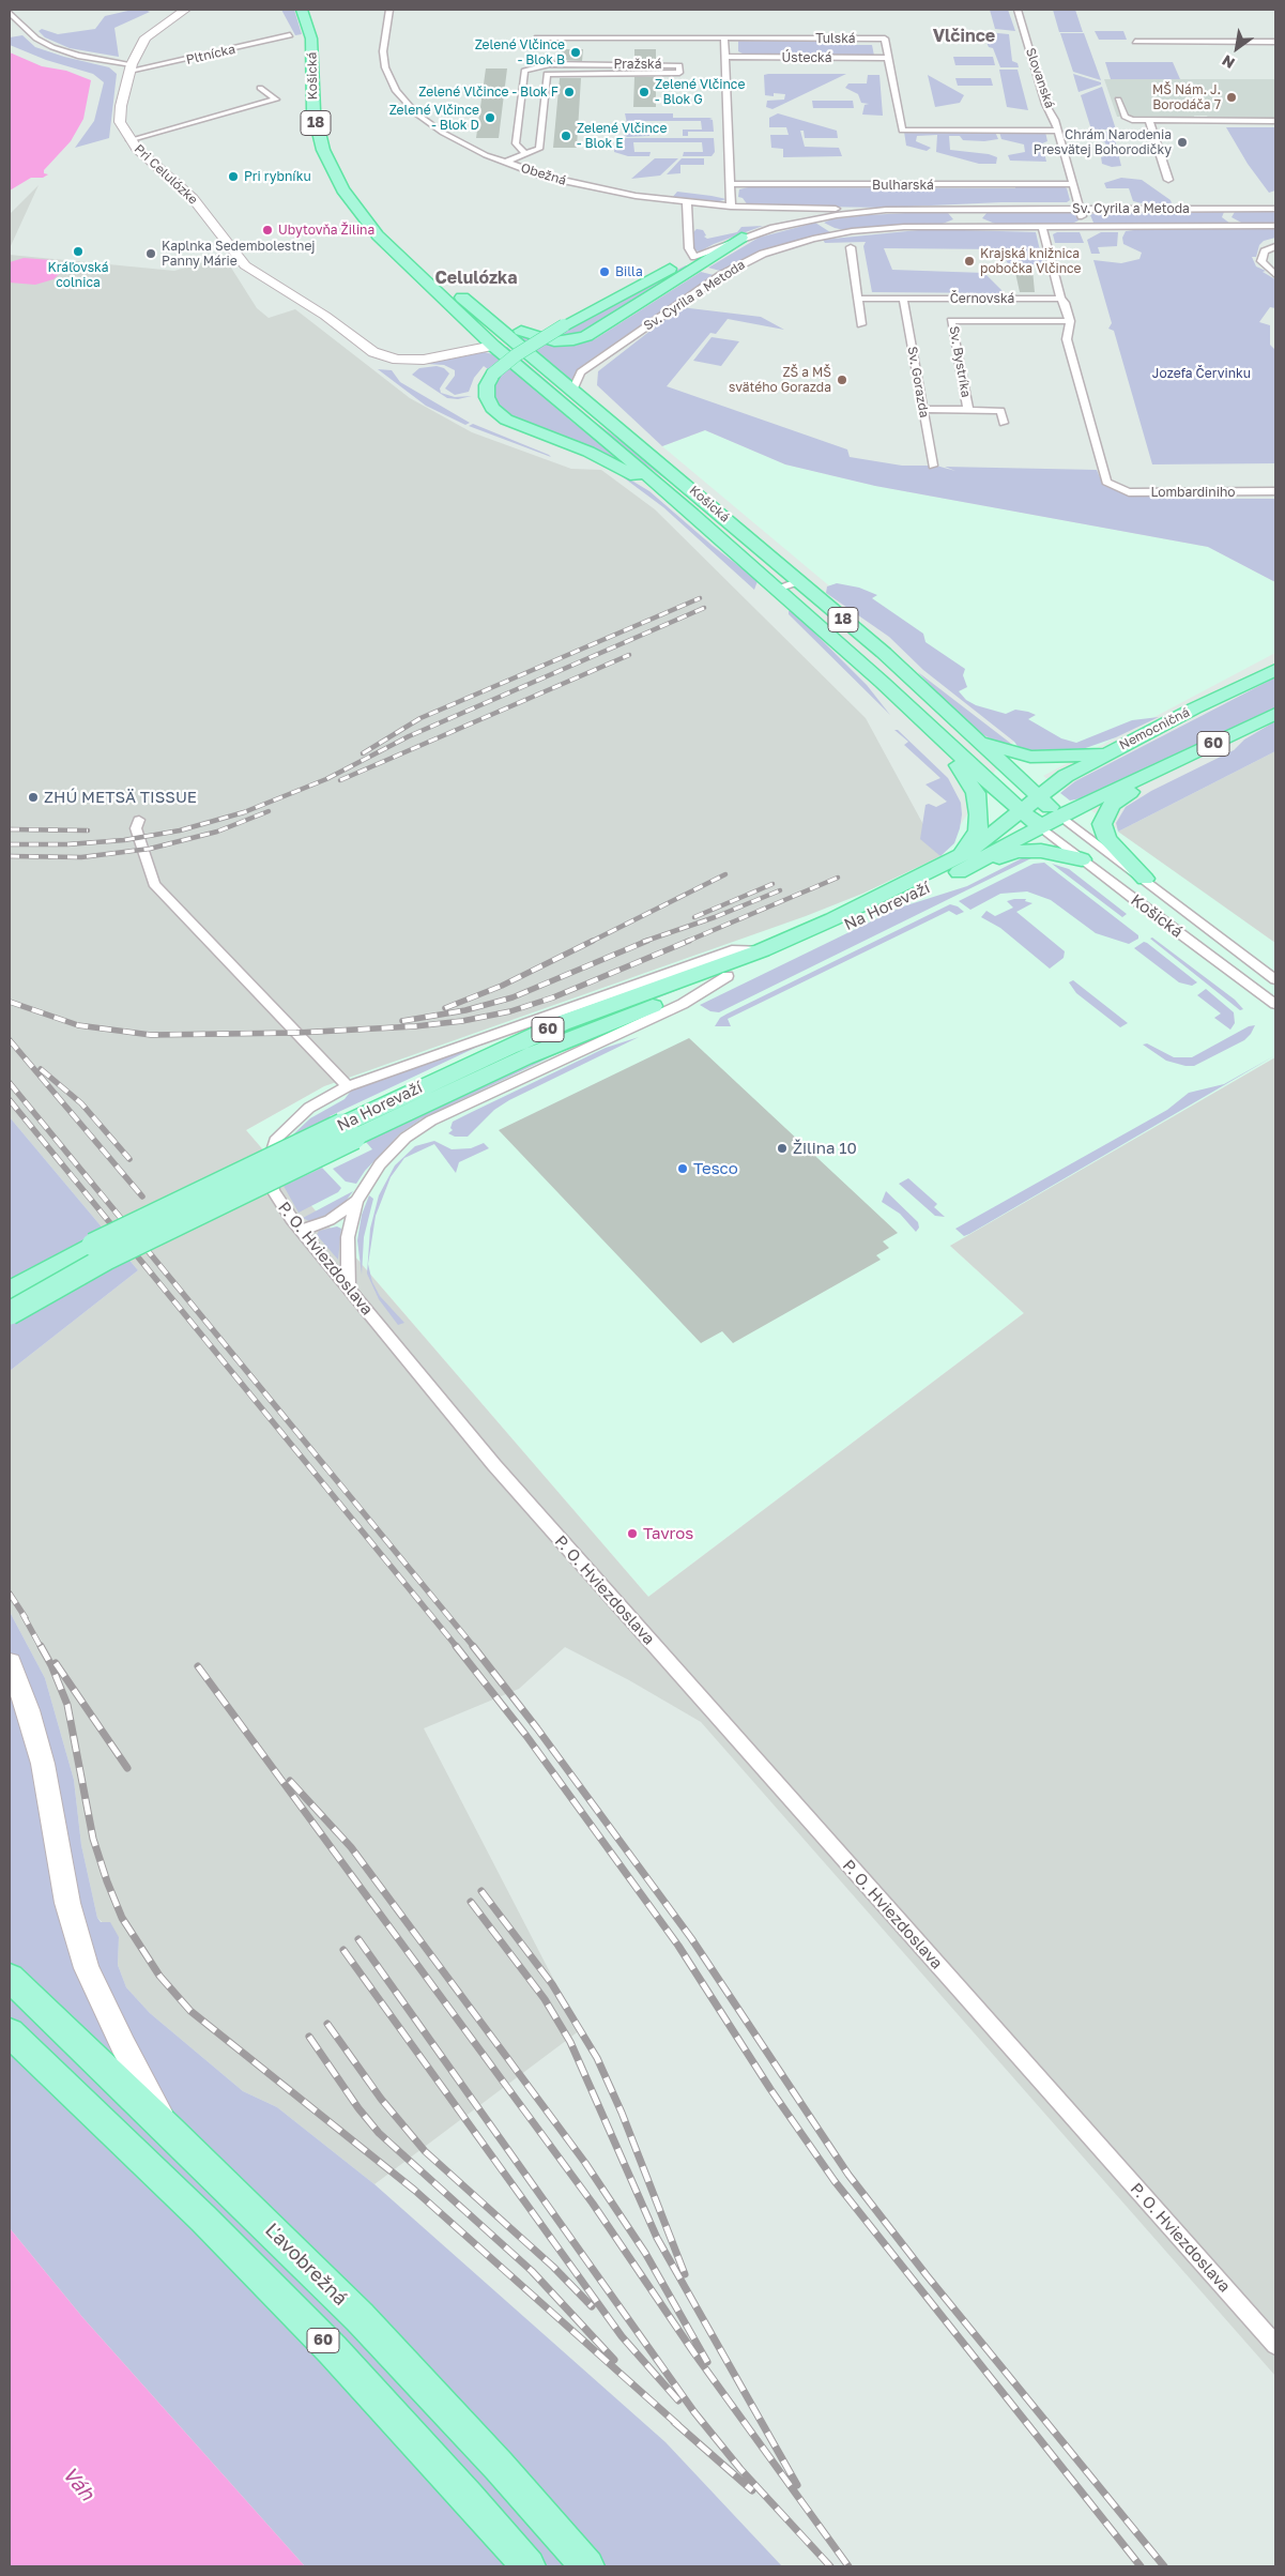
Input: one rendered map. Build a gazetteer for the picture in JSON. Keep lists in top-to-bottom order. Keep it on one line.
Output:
{"streets":{"main road":["Košická","18","Nemocničná","60","Na Horevaží","Ľavobrežná"],"street":["Tulská","Pltnícka","Ústecká","Pražská","Slovanská","Pri Celulózke","Obežná","Bulharská","Sv. Cyrila a Metoda","Černovská","Sv. Bystríka","Sv. Gorazda","Lombardiniho","P. O. Hviezdoslava"]},"crossings":[["Tulská","Ústecká"],["Tulská","Slovanská"],["Pltnícka","Pri Celulózke"],["Pražská","Obežná"],["Košická","18"],["Košická","Pri Celulózke"],["Košická","Sv. Cyrila a Metoda"],["Košická","Nemocničná"],["Košická","60"],["Košická","Na Horevaží"],["Slovanská","Bulharská"],["Slovanská","Sv. Cyrila a Metoda"],["18","Nemocničná"],["18","60"],["18","Na Horevaží"],["Obežná","Sv. Cyrila a Metoda"],["Černovská","Sv. Gorazda"],["Sv. Bystríka","Sv. Gorazda"],["Sv. Bystríka","Lombardiniho"],["Nemocničná","60"],["60","Na Horevaží"],["Na Horevaží","P. O. Hviezdoslava"]],"districts":["Vlčince","Celulózka"],"water":["Váh"],"parks":["Jozefa Červinku"],"places":["Zelené Vlčince - Blok B","Zelené Vlčince - Blok F","Zelené Vlčince - Blok G","MŠ Nám. J. Borodáča 7","Zelené Vlčince - Blok D","Zelené Vlčince - Blok E","Chrám Narodenia Presvätej Bohorodičky","Pri rybníku","Ubytovňa Žilina","Kráľovská colnica","Kaplnka Sedembolestnej Panny Márie","Krajská knižnica pobočka Vlčince","Billa","ZŠ a MŠ svätého Gorazda","ZHÚ METSÄ TISSUE","Žilina 10","Tesco","Tavros"],"north":"bottom left"}
